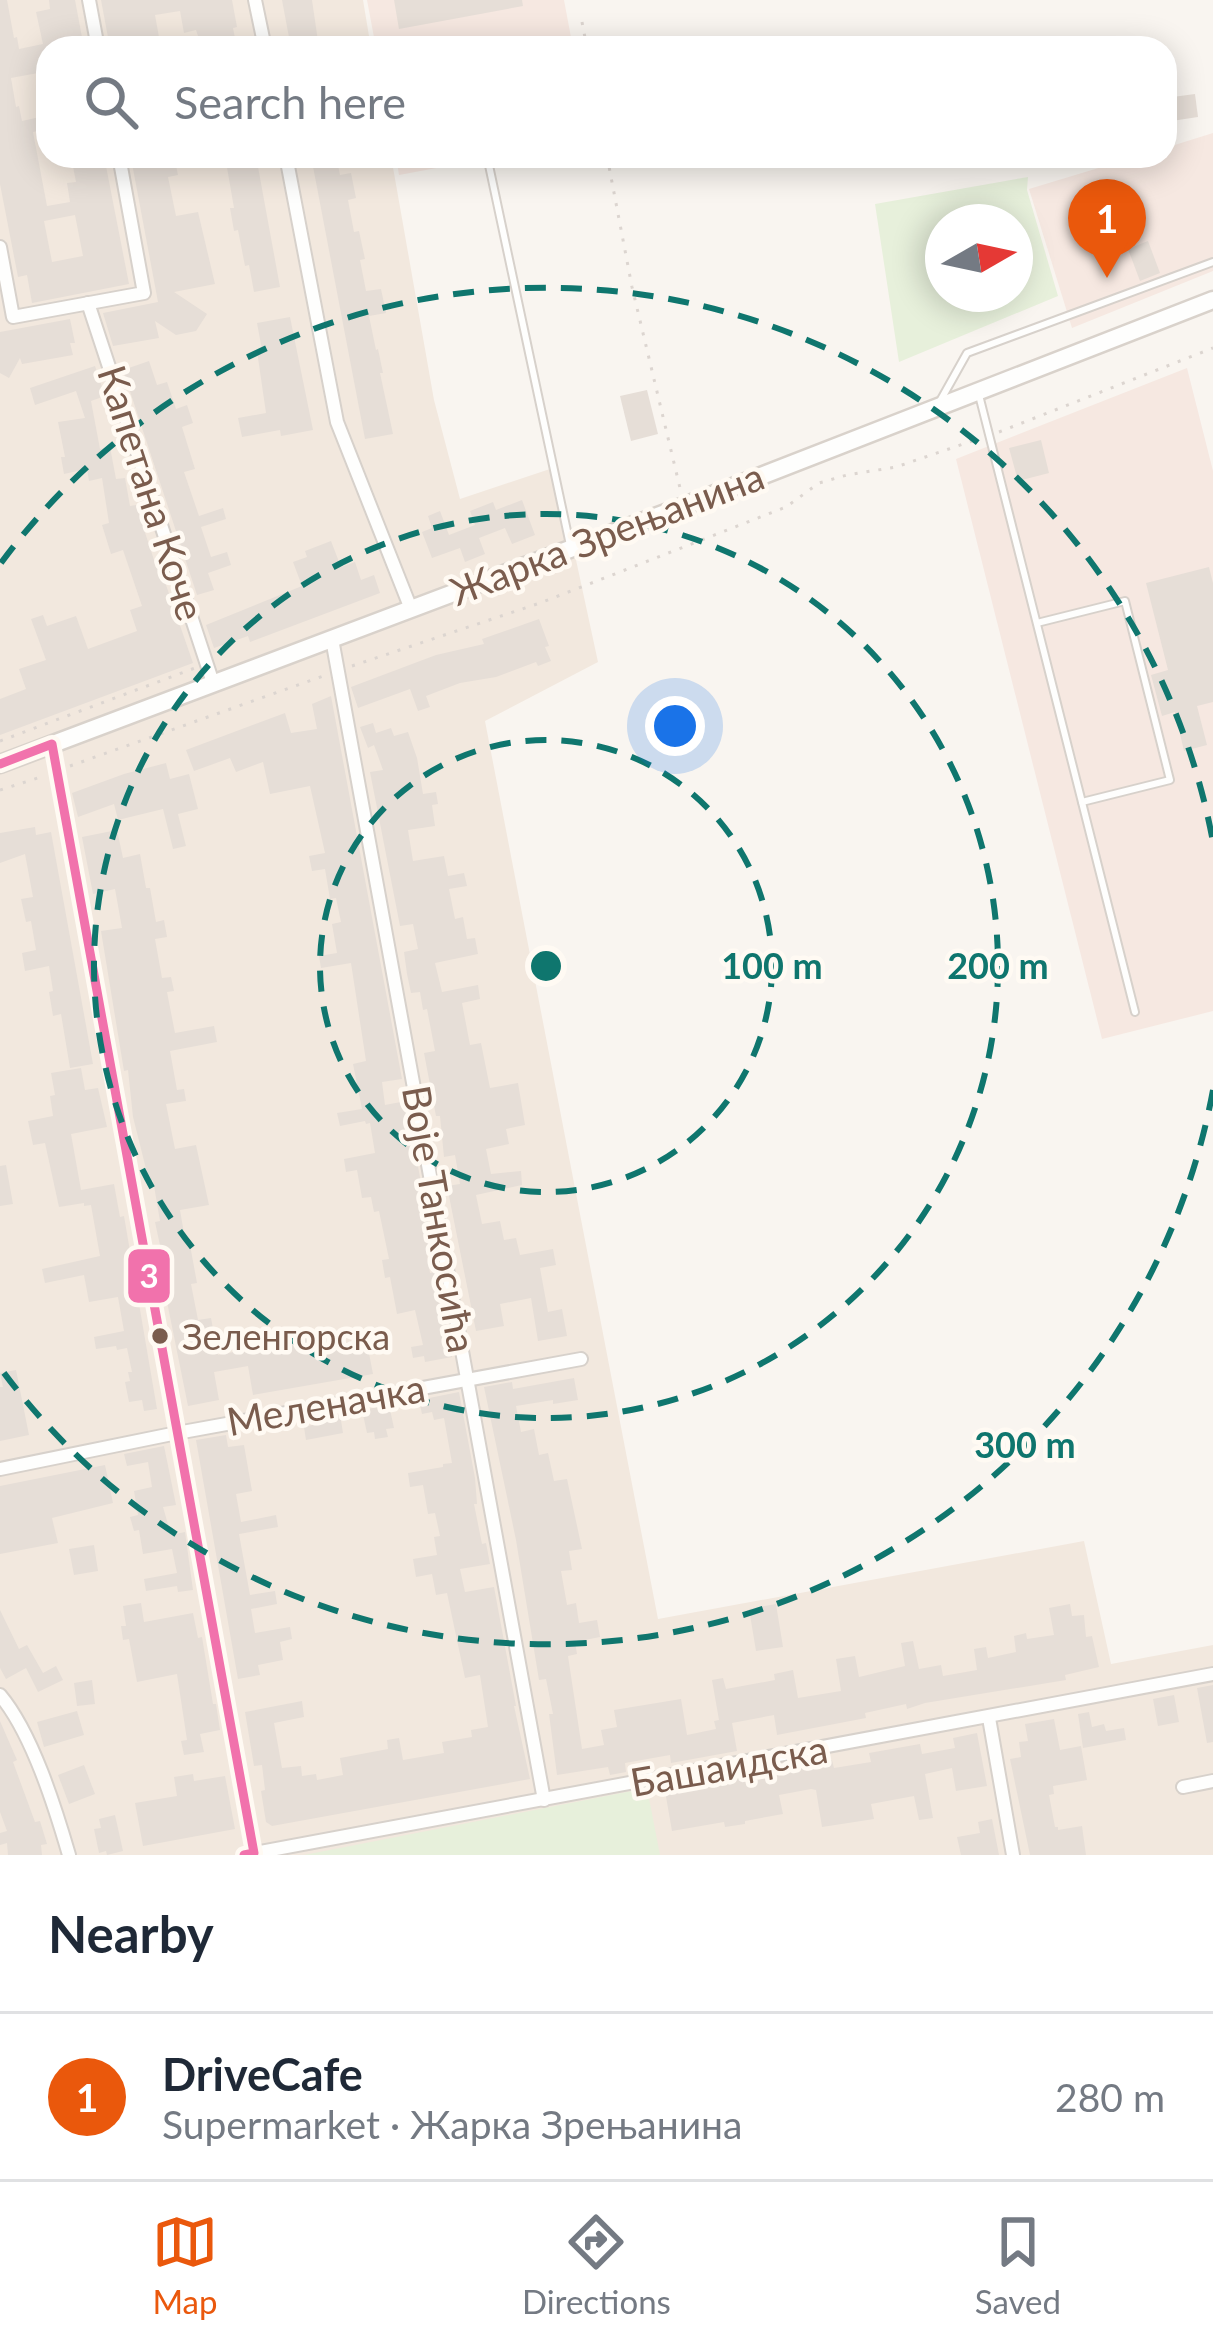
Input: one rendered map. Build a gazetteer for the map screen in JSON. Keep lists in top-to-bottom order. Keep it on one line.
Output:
{"streets":{"main road":["Жарка Зрењанина"],"street":["Капетана Коче","Воје Танкосића","Меленачка","Башаидска"]},"crossings":[["Капетана Коче","Жарка Зрењанина"],["Жарка Зрењанина","Воје Танкосића"],["Воје Танкосића","Меленачка"],["Воје Танкосића","Башаидска"]],"places":["Зеленгорска"],"lines":["transit line 3"],"north":"right","page":{"search":"Search here","pins":"1","heading":"Nearby","list":[{"mark":"1","name":"DriveCafe","note":"Supermarket · Жарка Зрењанина","value":"280 m"}],"nav":["Map","Directions","Saved"]},"rings":["100 m","200 m","300 m"]}
